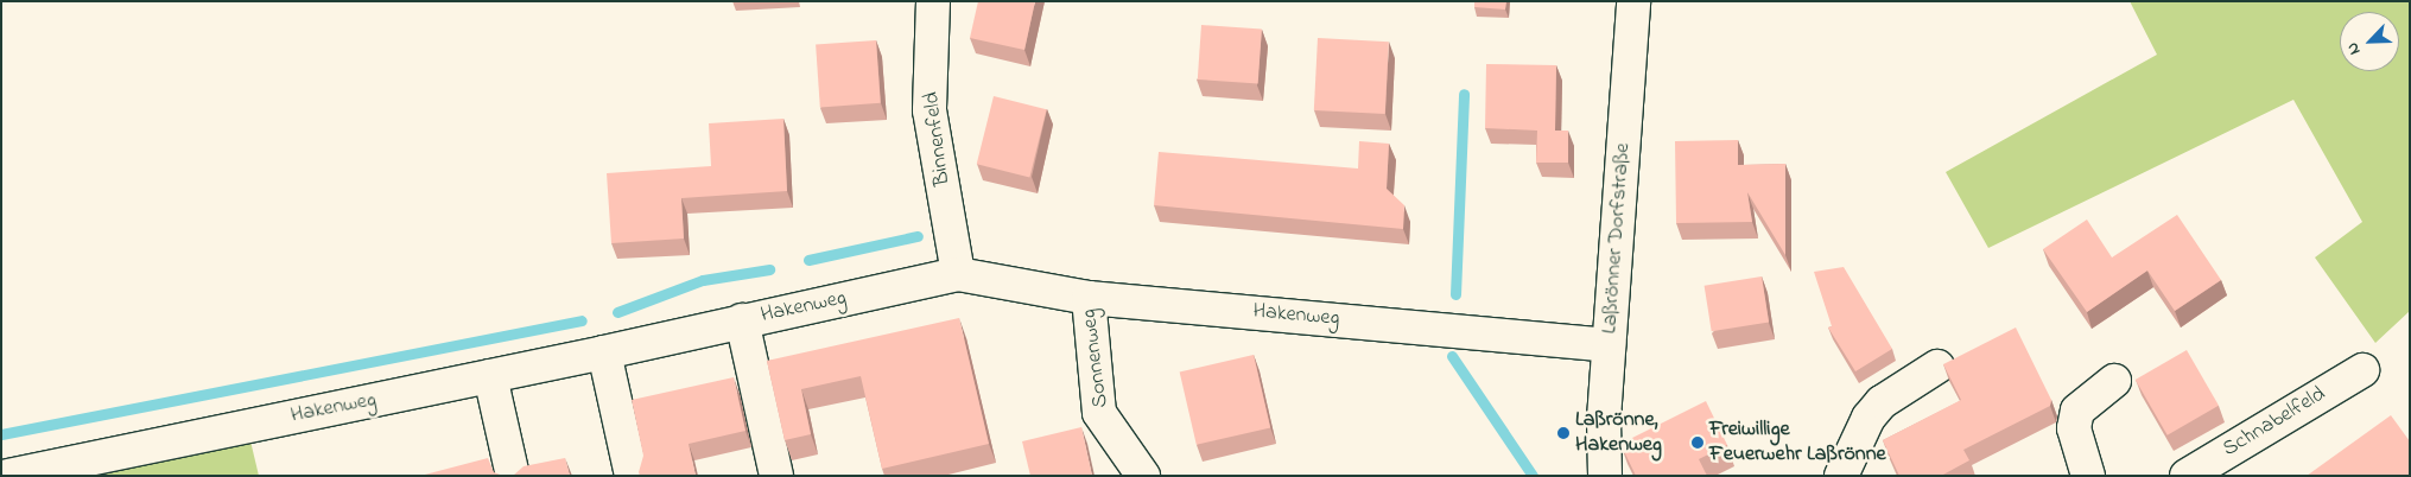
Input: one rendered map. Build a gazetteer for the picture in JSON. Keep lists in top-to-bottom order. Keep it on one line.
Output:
{"streets":{"street":["Binnenfeld","Laßrönner Dorfstraße","Hakenweg","Sonnenweg","Schnabelfeld"]},"crossings":[["Binnenfeld","Hakenweg"],["Laßrönner Dorfstraße","Hakenweg"],["Hakenweg","Sonnenweg"]],"places":["Laßrönne, Hakenweg","Freiwillige Feuerwehr Laßrönne"],"north":"bottom left"}
